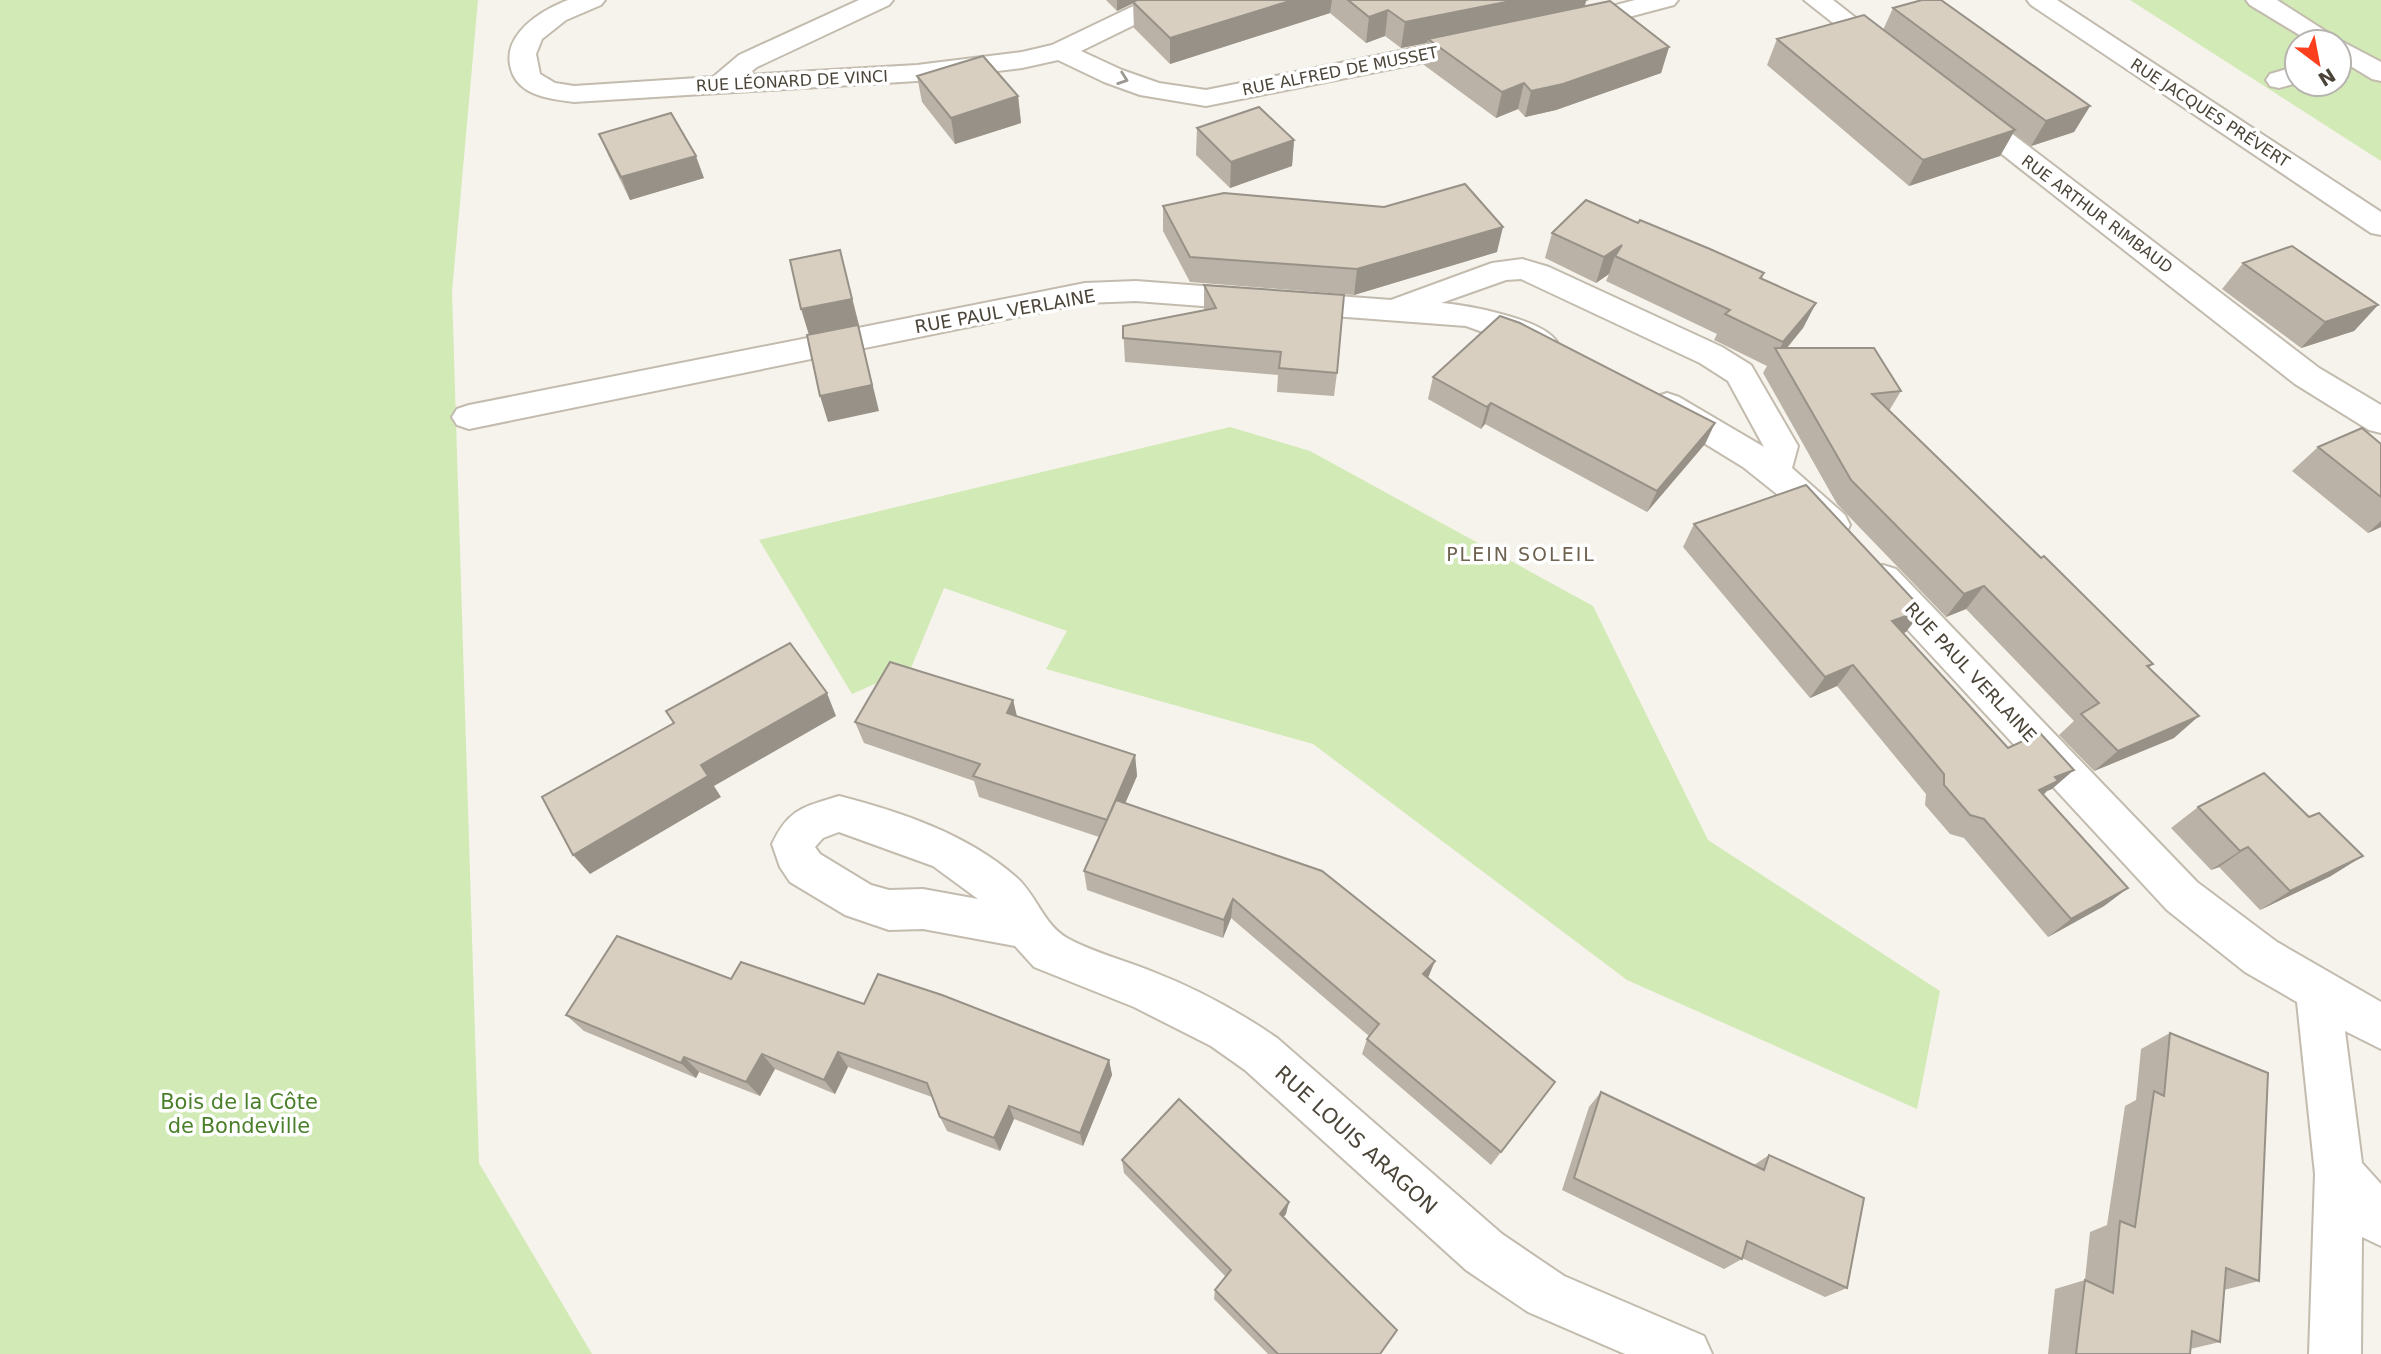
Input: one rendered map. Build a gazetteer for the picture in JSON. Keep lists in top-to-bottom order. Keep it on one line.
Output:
{"streets":{"street":["RUE ALFRED DE MUSSET","RUE LÉONARD DE VINCI","RUE JACQUES PRÉVERT","RUE ARTHUR RIMBAUD","RUE PAUL VERLAINE","RUE LOUIS ARAGON"]},"crossings":[["RUE ALFRED DE MUSSET","RUE LÉONARD DE VINCI"]],"one_way":["RUE ALFRED DE MUSSET"],"districts":["PLEIN SOLEIL"],"parks":["Bois de la Côte de Bondeville"],"north":"bottom right"}
